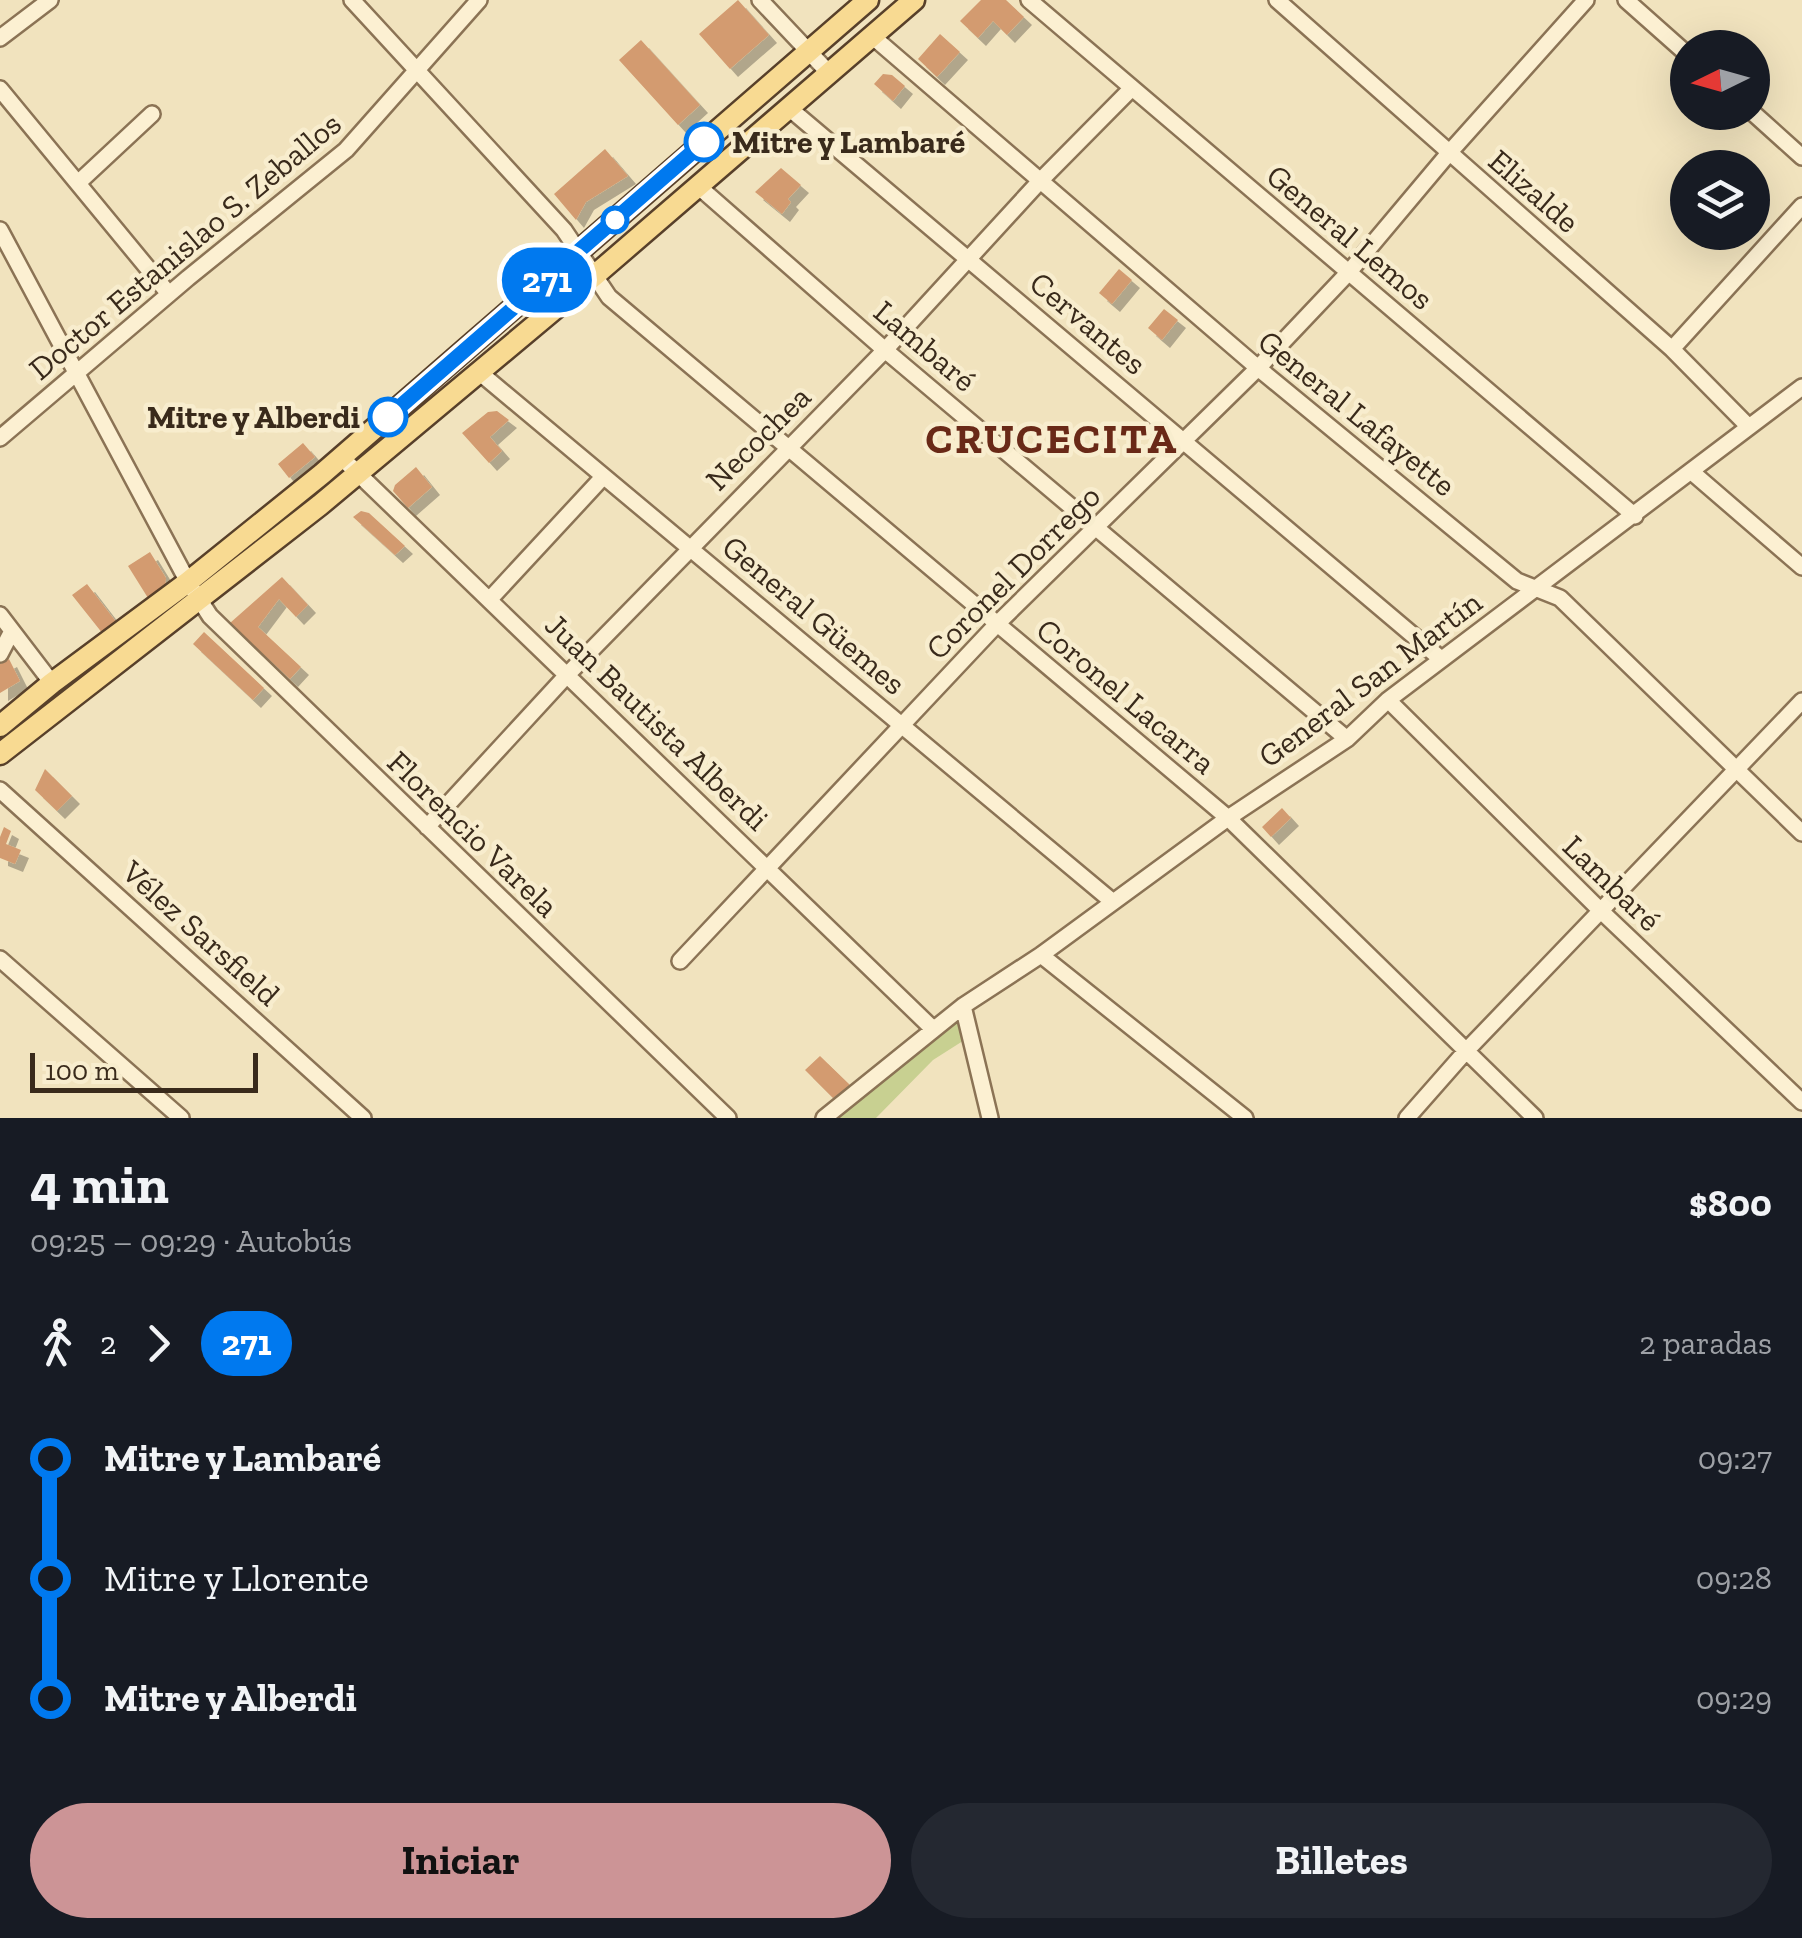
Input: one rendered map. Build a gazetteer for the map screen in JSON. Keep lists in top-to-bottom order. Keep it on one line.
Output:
{"streets":{"street":["Elizalde","General Lemos","Doctor Estanislao S. Zeballos","Cervantes","Lambaré","General Lafayette","Necochea","Coronel Dorrego","General Güemes","General San Martín","Coronel Lacarra","Juan Bautista Alberdi","Florencio Varela","Vélez Sarsfield"]},"crossings":[["Elizalde","Coronel Dorrego"],["Elizalde","General San Martín"],["General Lemos","Necochea"],["General Lemos","Coronel Dorrego"],["General Lemos","General San Martín"],["Doctor Estanislao S. Zeballos","Coronel Lacarra"],["Doctor Estanislao S. Zeballos","Florencio Varela"],["Cervantes","Necochea"],["Cervantes","Coronel Dorrego"],["Cervantes","General San Martín"],["Lambaré","Necochea"],["Lambaré","Coronel Dorrego"],["Lambaré","General San Martín"],["General Lafayette","Necochea"],["General Lafayette","Coronel Dorrego"],["General Lafayette","General San Martín"],["Necochea","General Güemes"],["Necochea","Coronel Lacarra"],["Necochea","Juan Bautista Alberdi"],["Necochea","Florencio Varela"],["Coronel Dorrego","General Güemes"],["Coronel Dorrego","Coronel Lacarra"],["Coronel Dorrego","Juan Bautista Alberdi"],["General Güemes","General San Martín"],["General San Martín","Coronel Lacarra"],["General San Martín","Juan Bautista Alberdi"]],"districts":["CRUCECITA"],"places":["Mitre y Lambaré","Mitre y Alberdi"],"lines":["bus line 271"],"scale_bar":"100 m","north":"left","page":{"on_map":"271","scale":"100 m","heading":["4 min","09:25 – 09:29 · Autobús","$800"],"legs":["2","271","2 paradas"],"list":[{"name":"Mitre y Lambaré","value":"09:27"},{"name":"Mitre y Llorente","value":"09:28"},{"name":"Mitre y Alberdi","value":"09:29"}],"buttons":["Iniciar","Billetes"]}}
